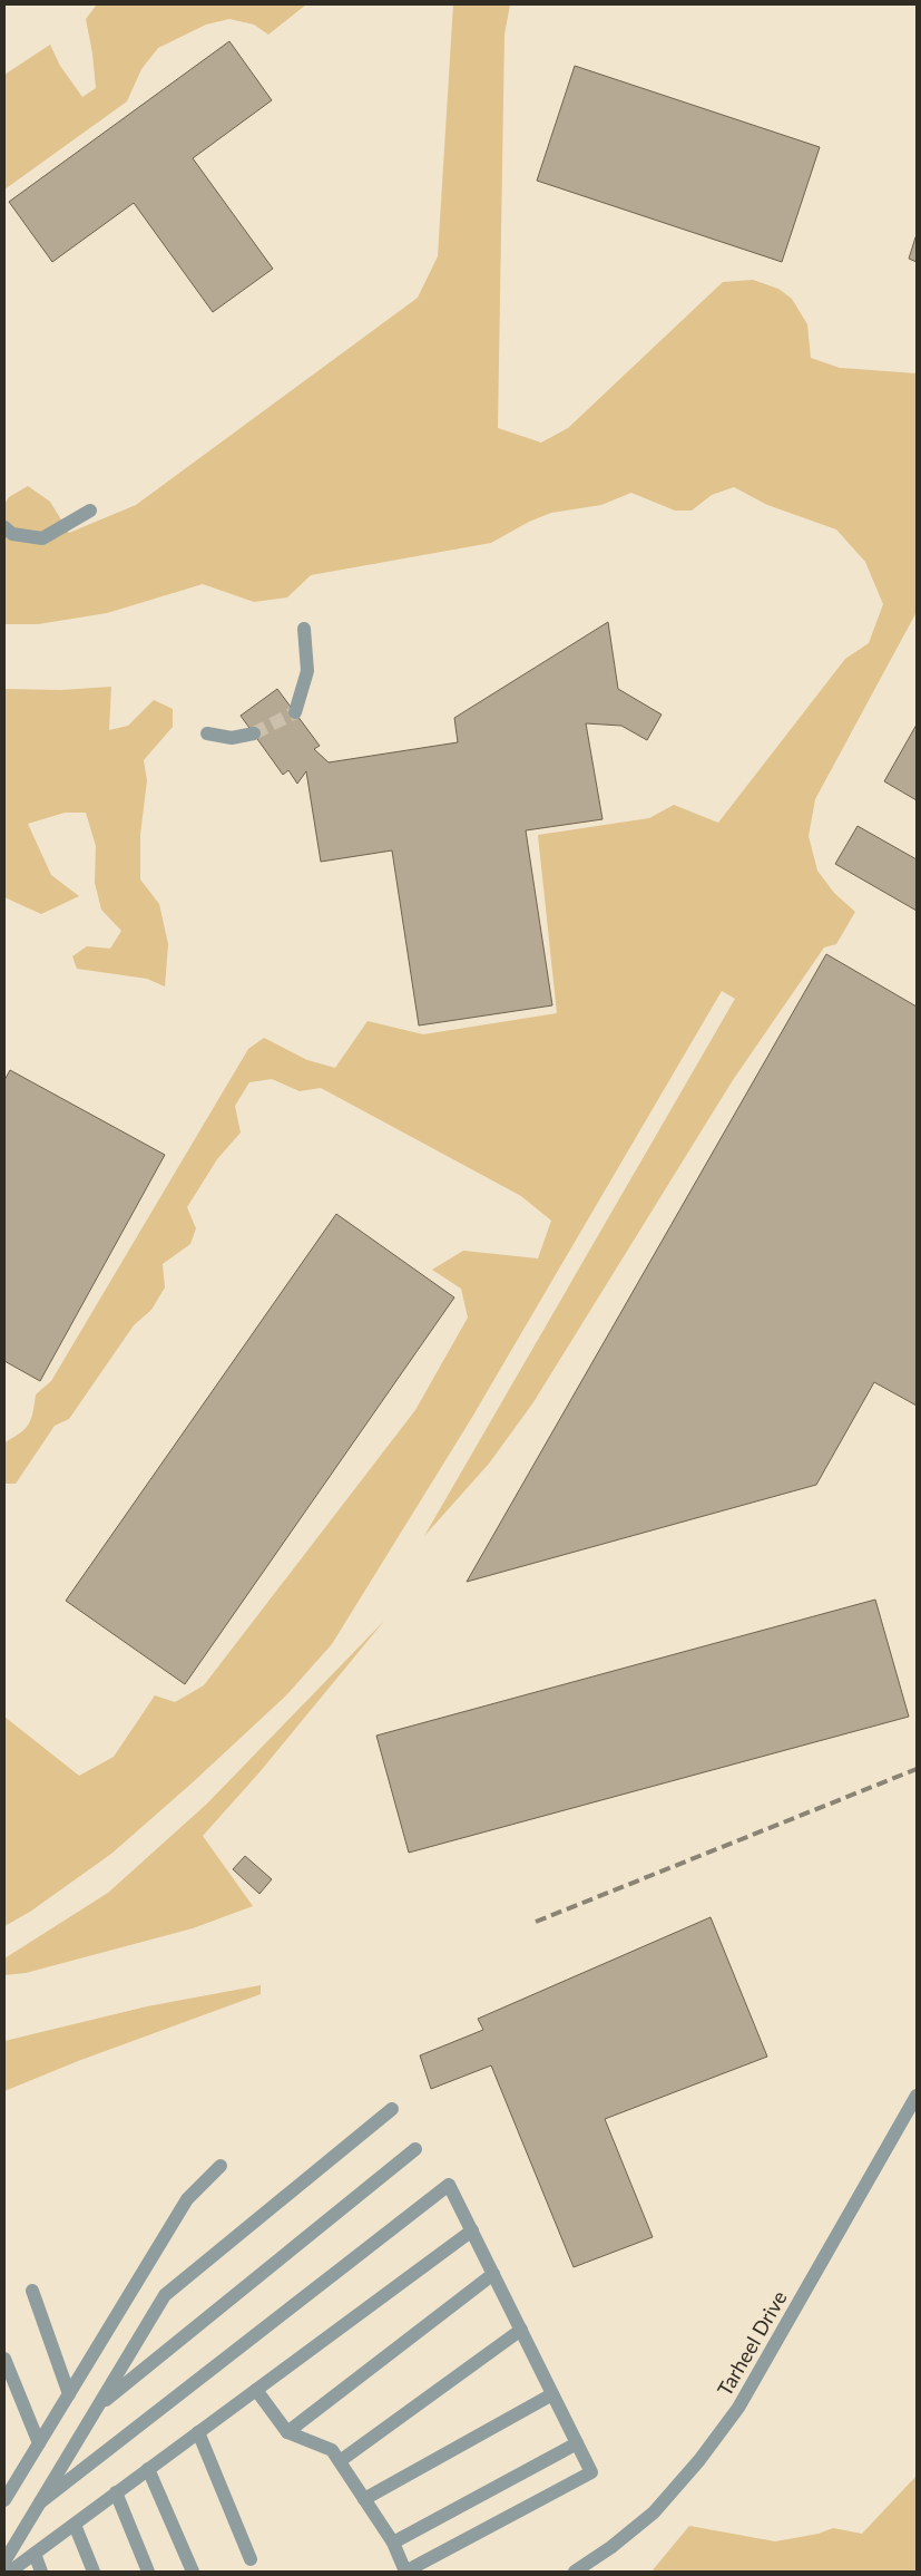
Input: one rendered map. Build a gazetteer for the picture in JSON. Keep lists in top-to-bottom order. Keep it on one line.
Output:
{"streets":{"street":["Tarheel Drive"]}}
